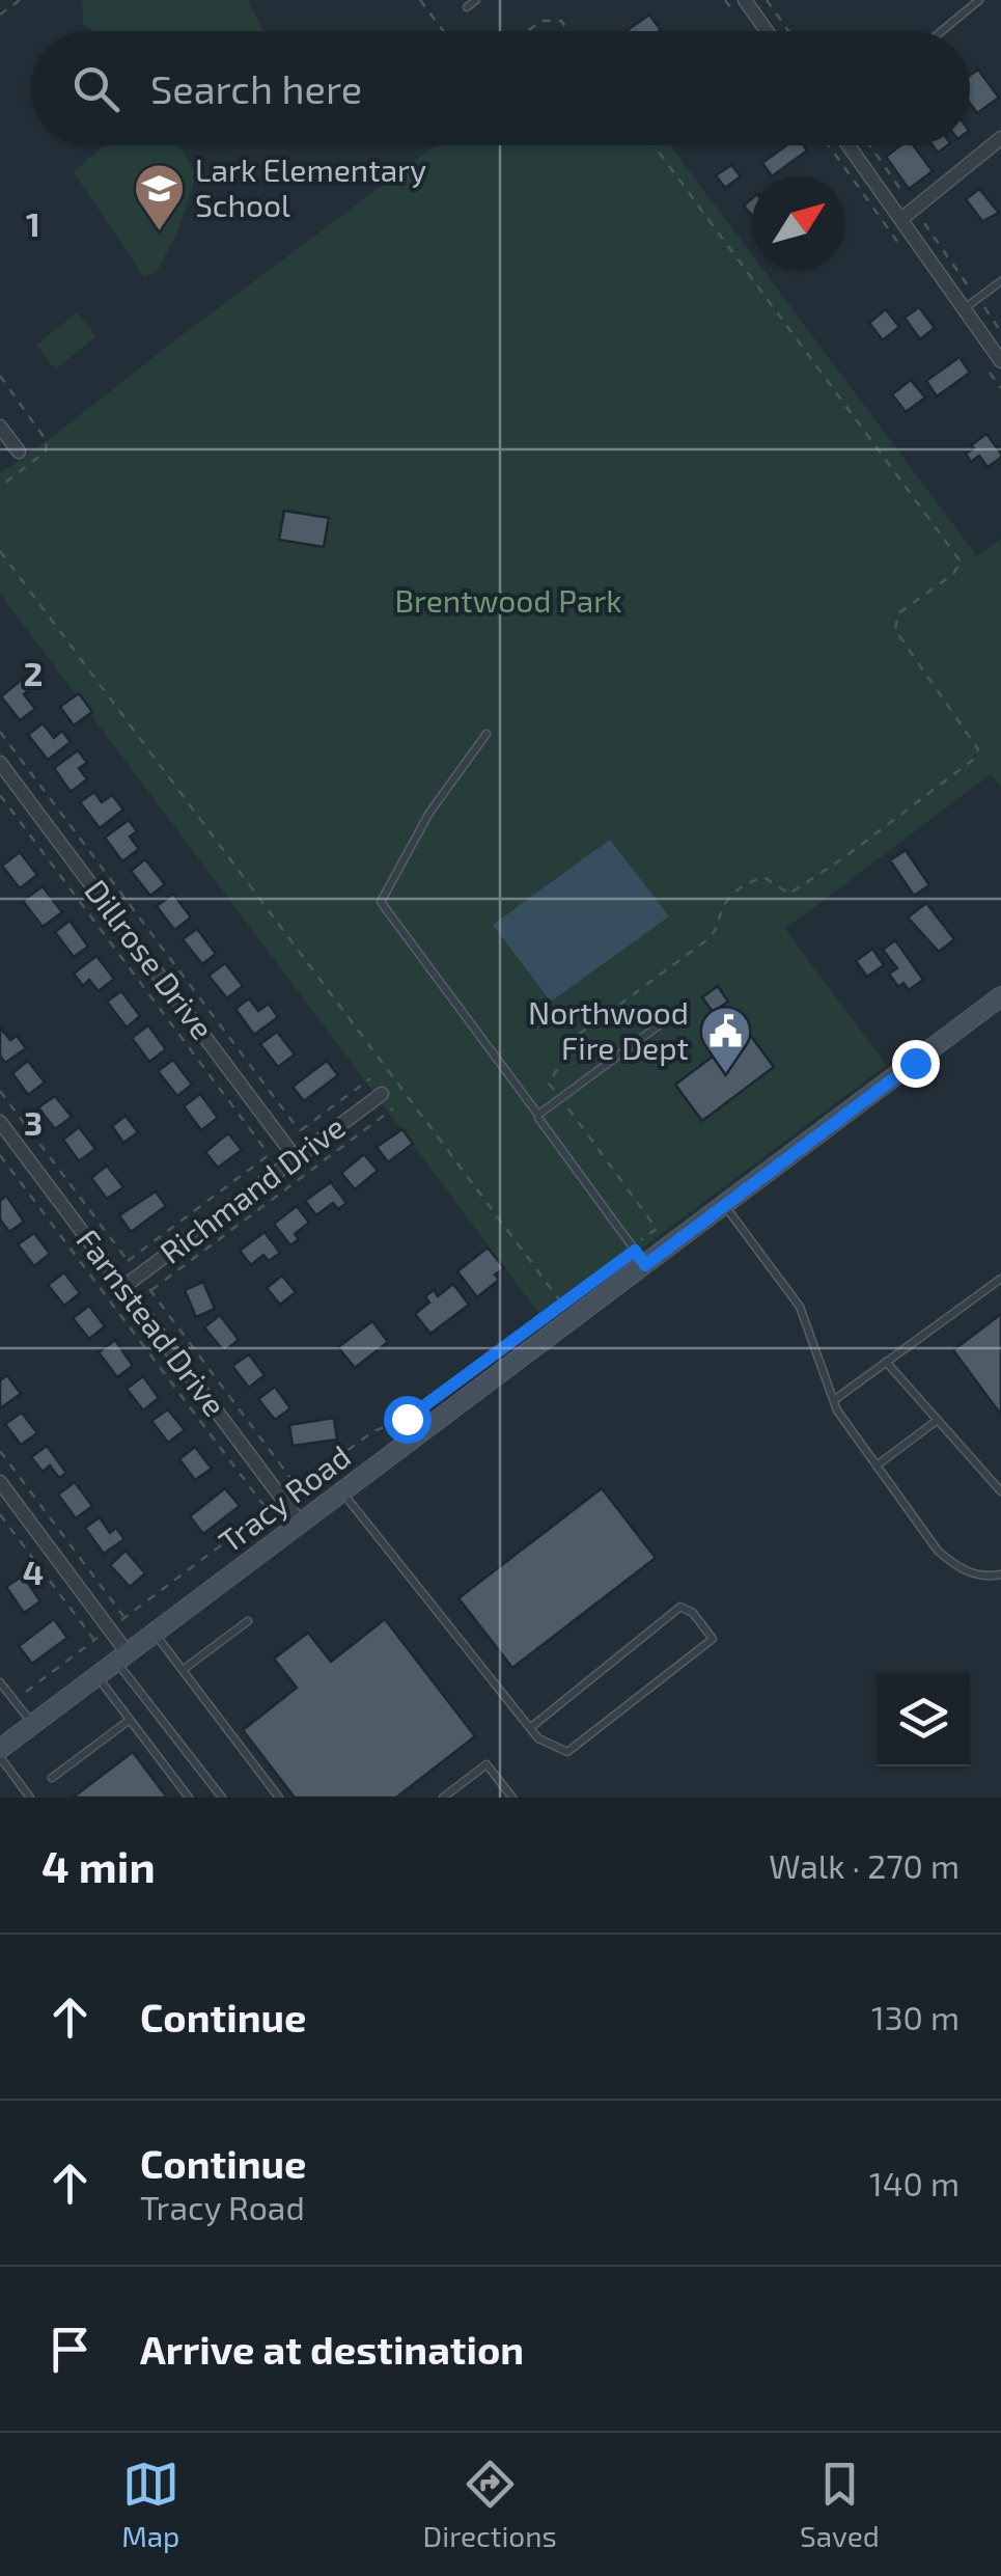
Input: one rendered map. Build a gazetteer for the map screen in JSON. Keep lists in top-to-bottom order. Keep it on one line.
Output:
{"streets":{"street":["Dillrose Drive","Richmand Drive","Farnstead Drive","Tracy Road"]},"crossings":[["Dillrose Drive","Richmand Drive"],["Richmand Drive","Farnstead Drive"],["Farnstead Drive","Tracy Road"]],"parks":["Brentwood Park"],"places":{"school or university":["Lark Elementary School"],"public building":["Northwood Fire Dept"]},"north":"top right","page":{"search":"Search here","heading":["4 min","Walk · 270 m"],"list":[["Continue","130 m"],["Continue","Tracy Road","140 m"],"Arrive at destination"],"nav":["Map","Directions","Saved"]},"grid":{"rows":["1","2","3","4"]}}
